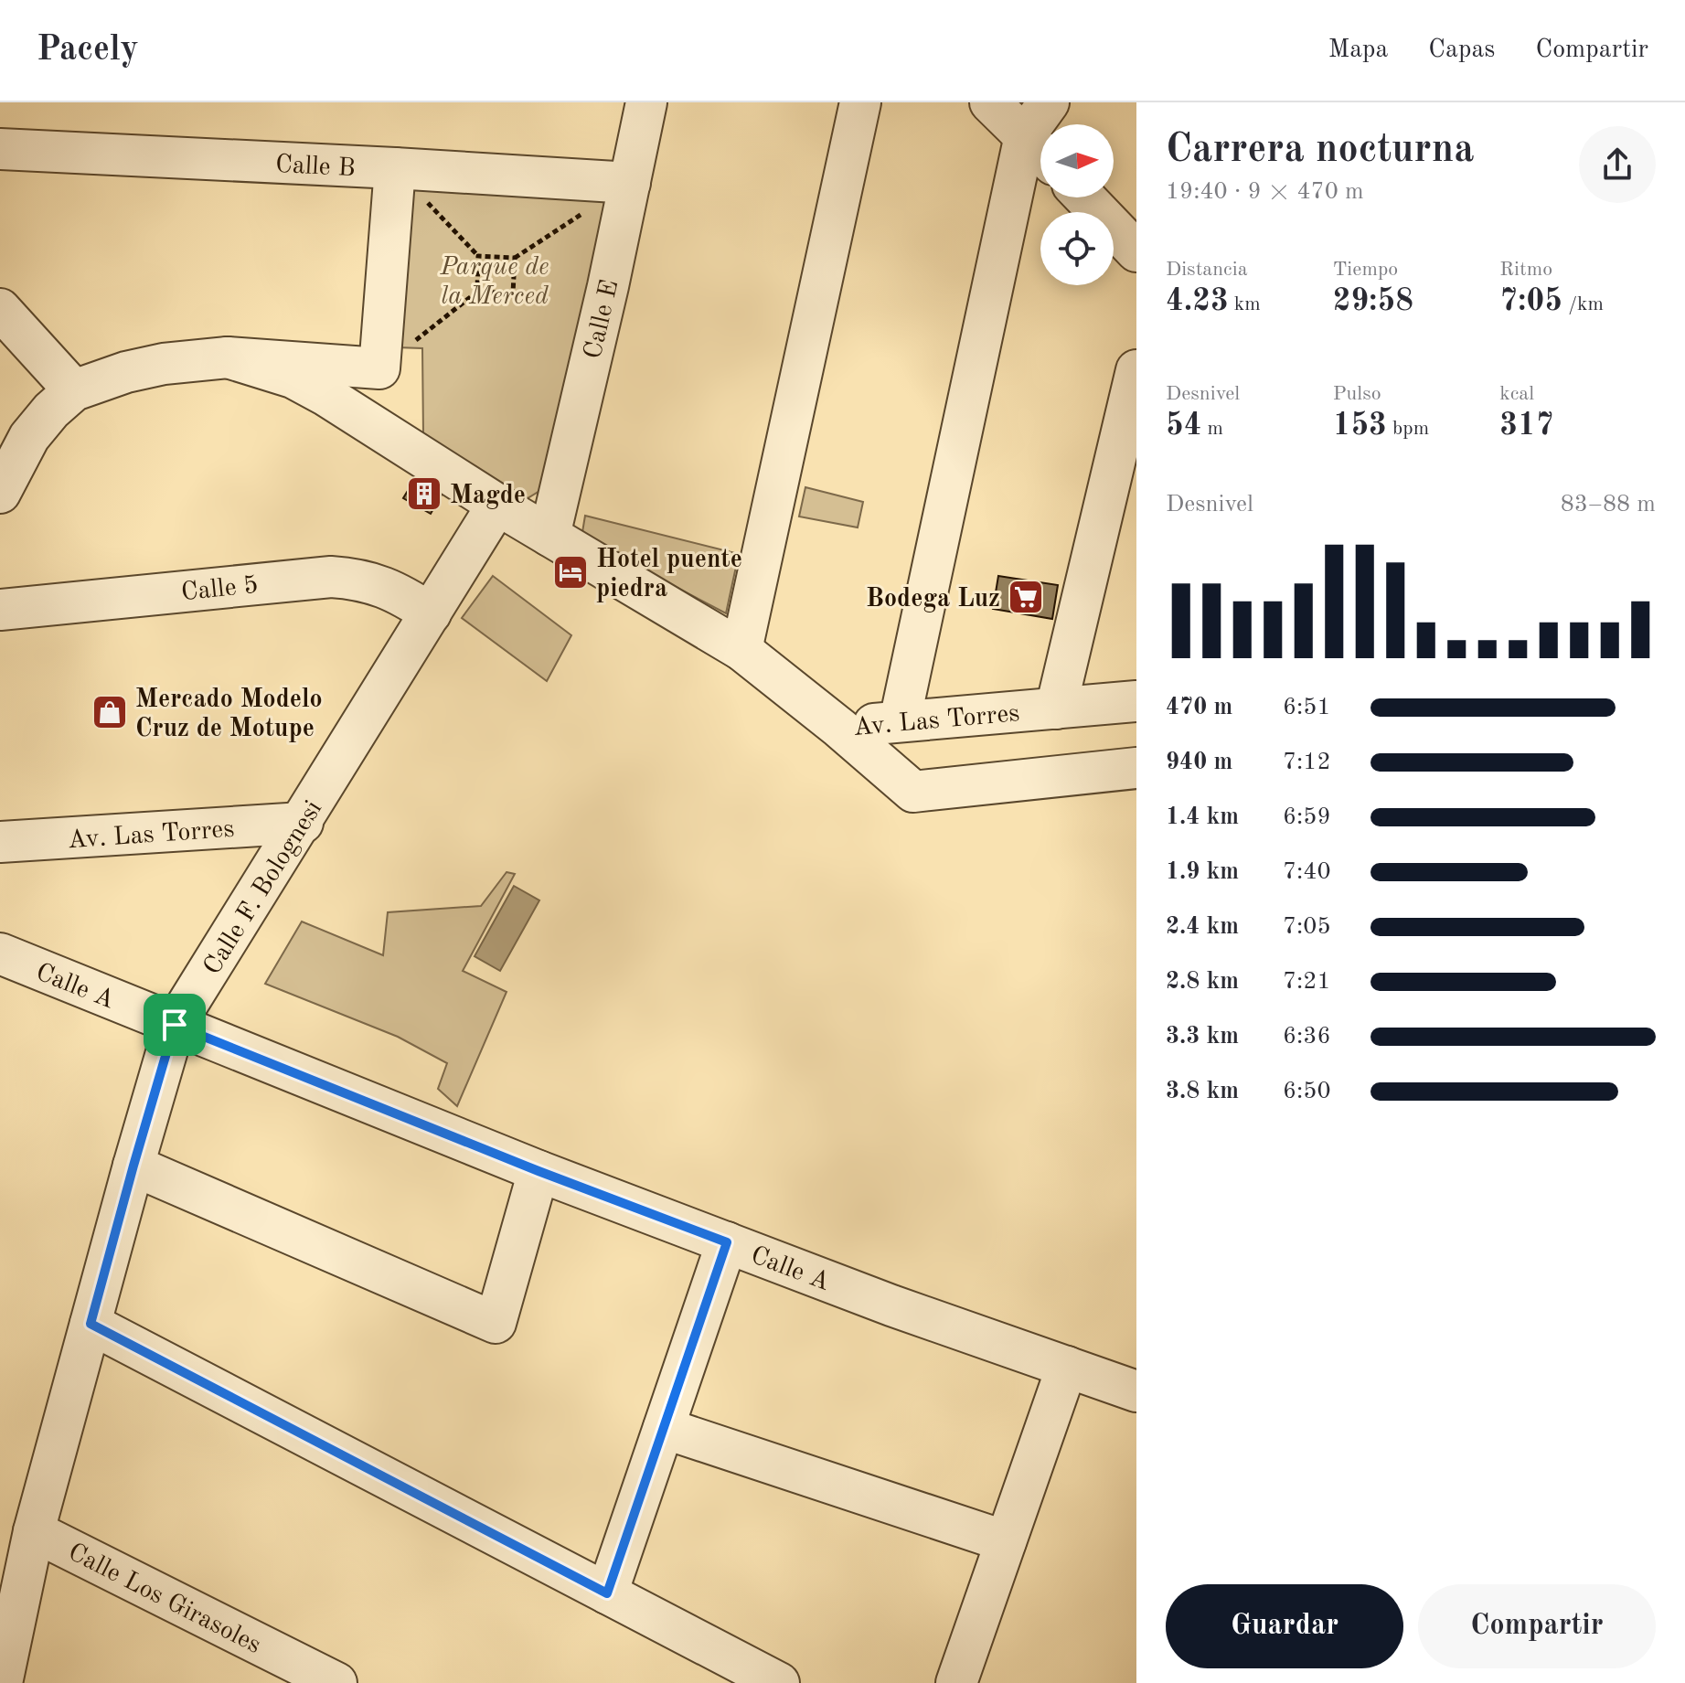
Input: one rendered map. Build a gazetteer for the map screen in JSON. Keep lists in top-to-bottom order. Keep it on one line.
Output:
{"streets":{"street":["Calle B","Calle E","Calle 5","Av. Las Torres","Calle F. Bolognesi","Calle A","Calle Los Girasoles"]},"crossings":[["Calle B","Calle E"],["Calle 5","Calle F. Bolognesi"],["Av. Las Torres","Calle F. Bolognesi"],["Calle F. Bolognesi","Calle A"],["Calle F. Bolognesi","Calle Los Girasoles"]],"parks":["Parque de la Merced"],"places":{"building":["Magde"],"hotel":["Hotel puente piedra"],"supermarket":["Bodega Luz"],"shop":["Mercado Modelo Cruz de Motupe"]},"north":"right","page":{"header":"Pacely","nav":["Mapa","Capas","Compartir"],"heading":["Carrera nocturna","19:40 · 9 × 470 m"],"stats":[["Distancia","4.23 km"],["Tiempo","29:58"],["Ritmo","7:05 /km"],["Desnivel","54 m"],["Pulso","153 bpm"],["kcal","317"]],"chart":["Desnivel","83–88 m"],"list":[{"name":"470 m","note":"6:51"},{"name":"940 m","note":"7:12"},{"name":"1.4 km","note":"6:59"},{"name":"1.9 km","note":"7:40"},{"name":"2.4 km","note":"7:05"},{"name":"2.8 km","note":"7:21"},{"name":"3.3 km","note":"6:36"},{"name":"3.8 km","note":"6:50"}],"buttons":["Guardar","Compartir"]}}
